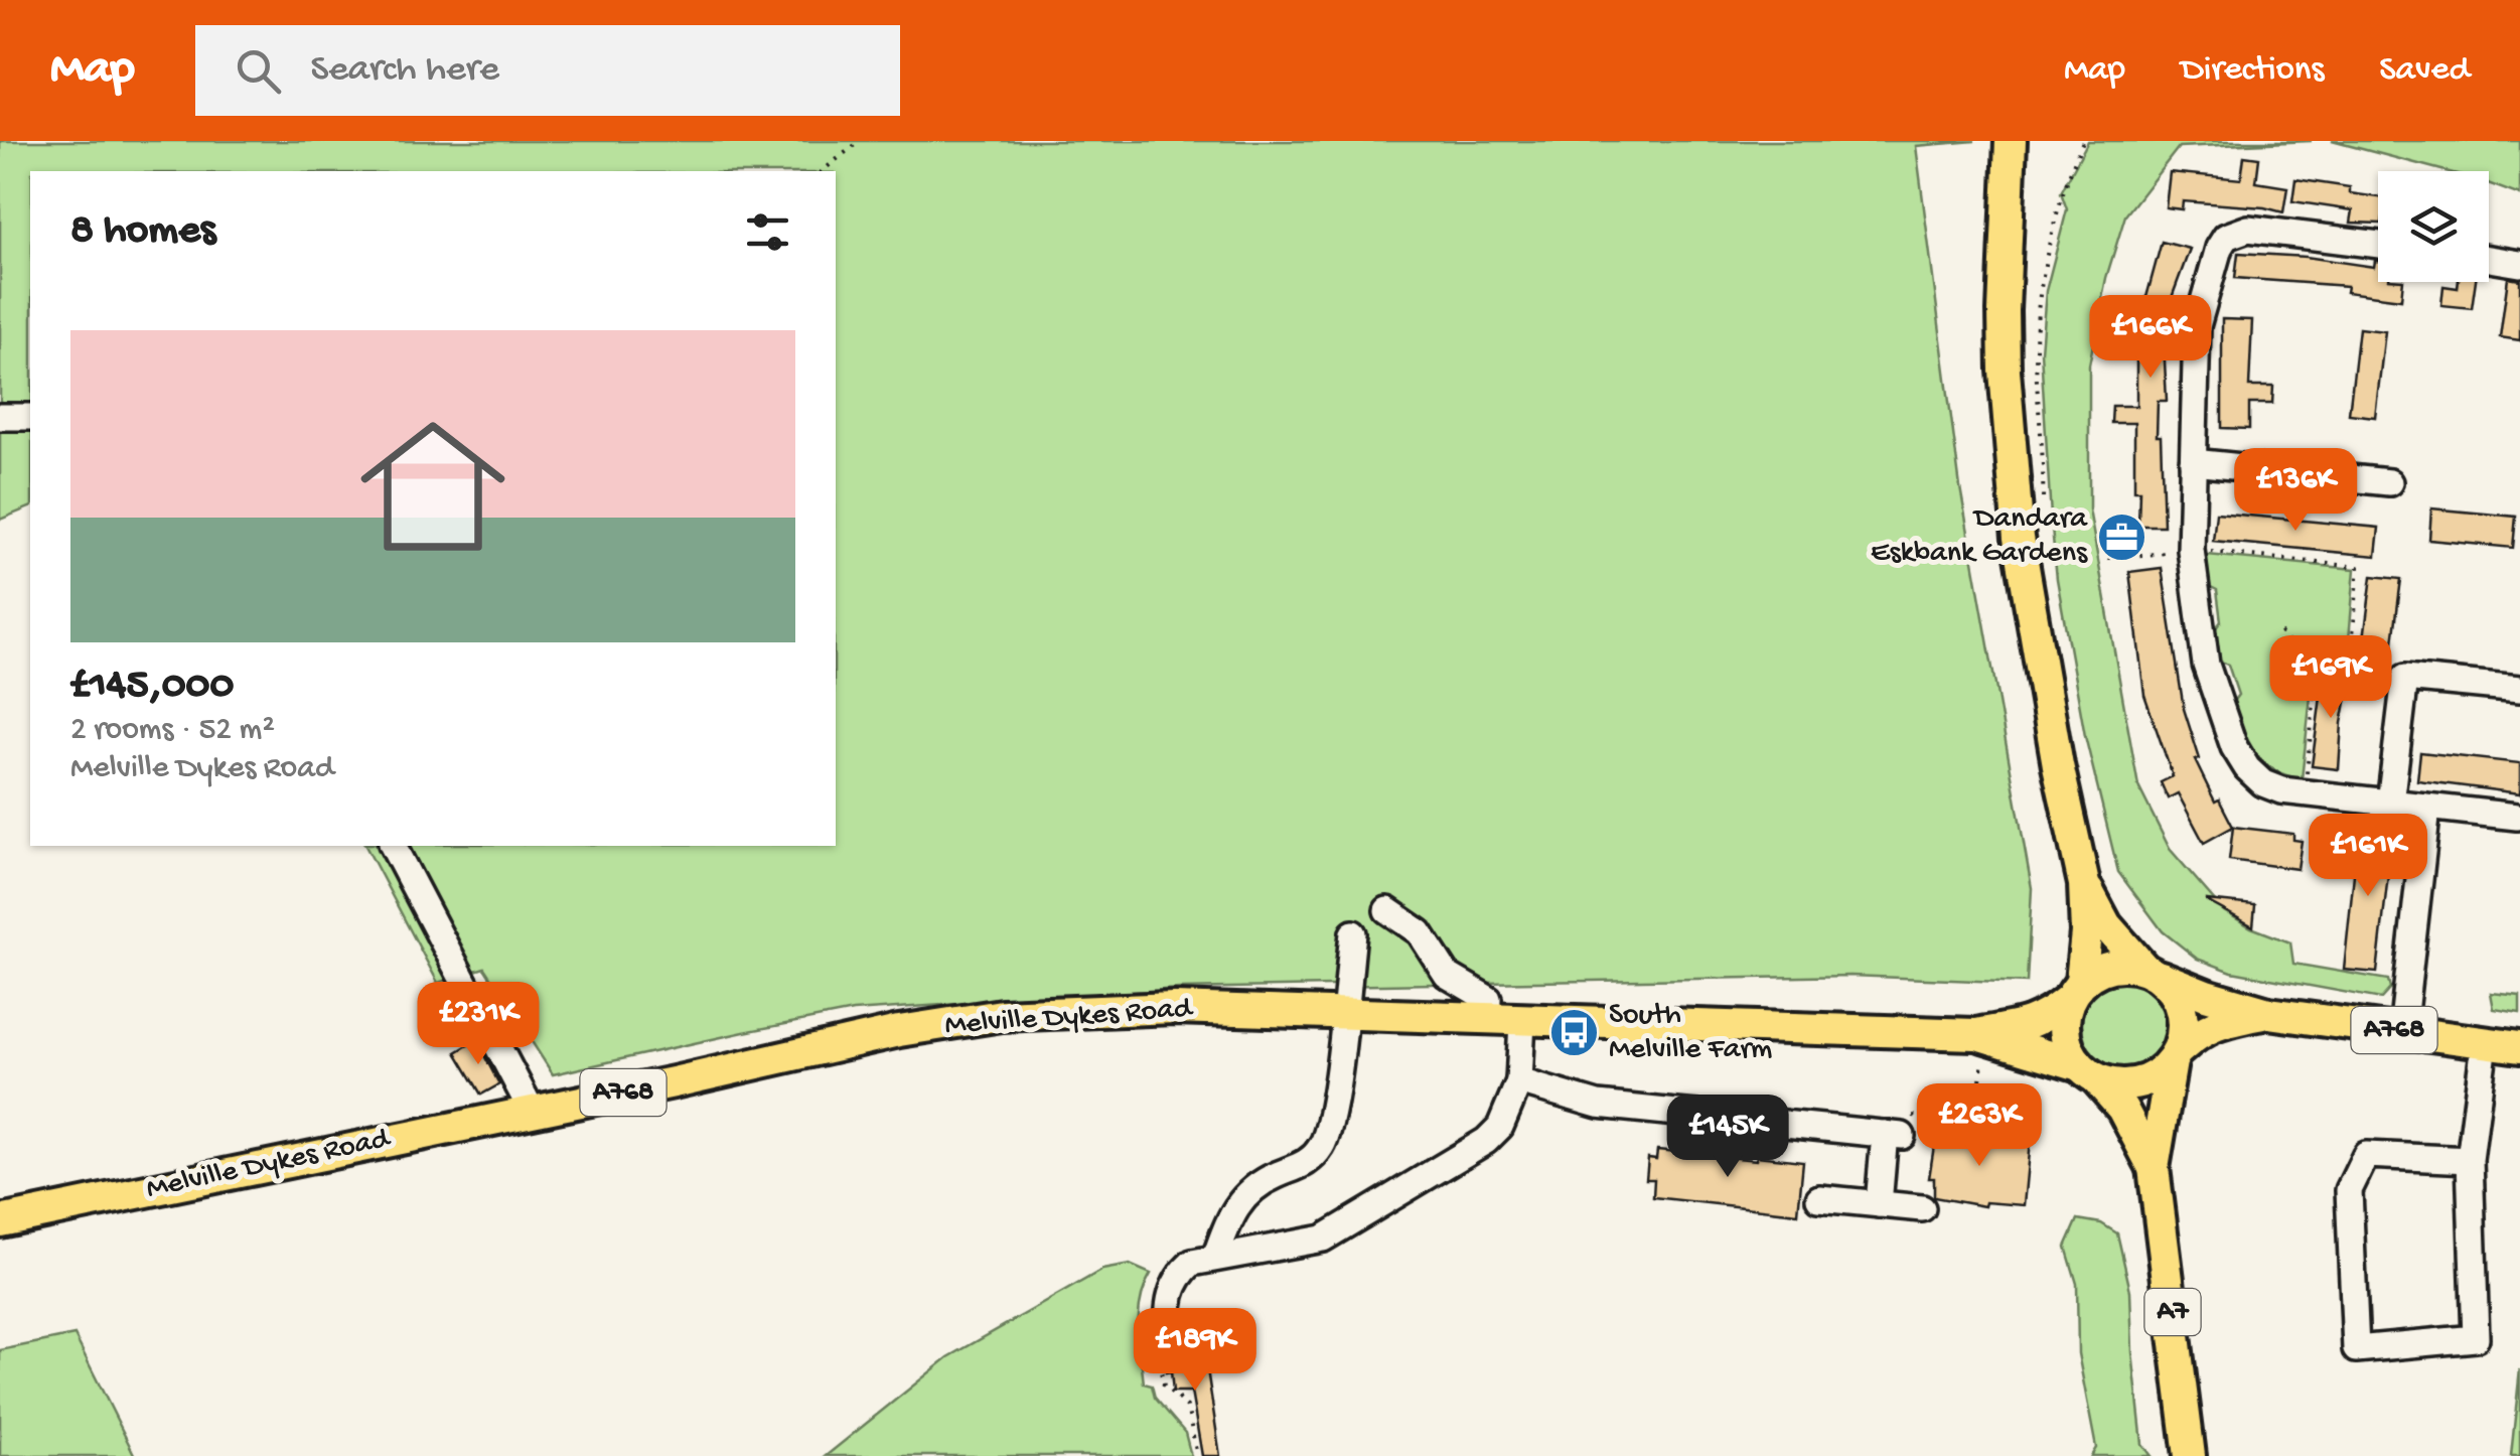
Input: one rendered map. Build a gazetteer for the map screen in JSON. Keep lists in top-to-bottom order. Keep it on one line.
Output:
{"streets":{"main road":["Melville Dykes Road","A768","A7"]},"crossings":[["Melville Dykes Road","A768"],["Melville Dykes Road","A7"],["A768","A7"]],"places":{"office":["Dandara Eskbank Gardens"],"bus stop":["South Melville Farm"]},"page":{"header":"Map","search":"Search here","nav":["Map","Directions","Saved"],"heading":"8 homes","list":[{"name":"£145,000","note":"2 rooms · 52 m² · Melville Dykes Road"}],"price":["£166K","£136K","£169K","£161K","£231K","£263K","£145K","£189K"]}}
